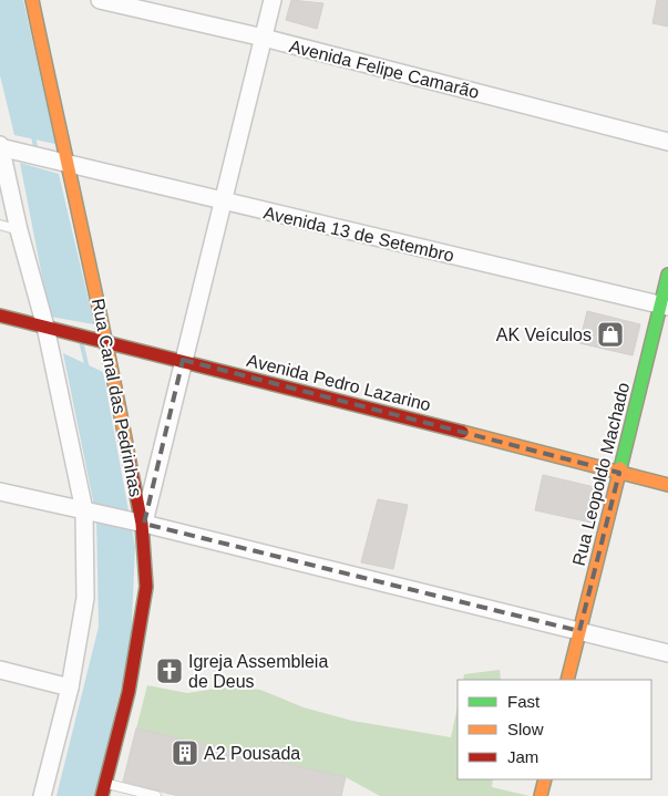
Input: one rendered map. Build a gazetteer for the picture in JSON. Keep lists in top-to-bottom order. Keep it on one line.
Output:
{"streets":{"main road":["Avenida Pedro Lazarino","Rua Canal das Pedrinhas","Rua Leopoldo Machado"],"street":["Avenida Felipe Camarão","Avenida 13 de Setembro"]},"crossings":[["Avenida 13 de Setembro","Rua Canal das Pedrinhas"],["Avenida 13 de Setembro","Rua Leopoldo Machado"],["Avenida Pedro Lazarino","Rua Canal das Pedrinhas"],["Avenida Pedro Lazarino","Rua Leopoldo Machado"]],"places":{"shop":["AK Veículos"],"church":["Igreja Assembleia de Deus"],"building":["A2 Pousada"]},"legend":["Fast","Slow","Jam"]}
